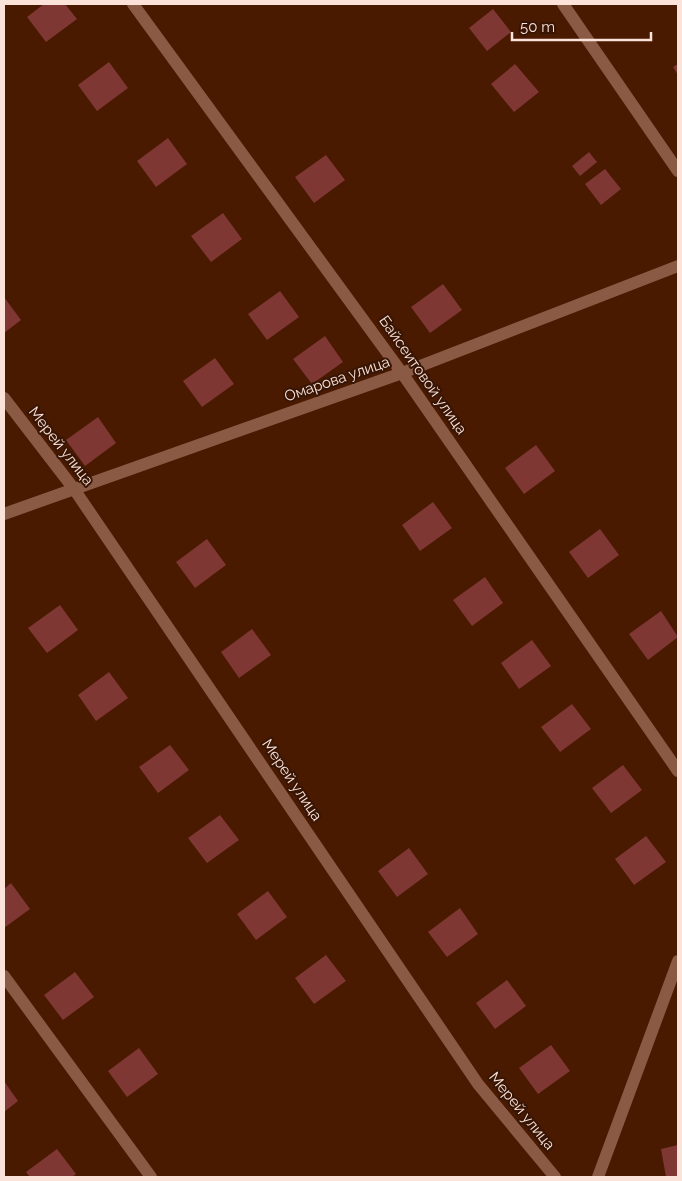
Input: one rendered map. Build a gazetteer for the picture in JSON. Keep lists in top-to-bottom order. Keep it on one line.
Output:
{"streets":{"street":["Байсеитовой улица","Омарова улица","Мерей улица"]},"crossings":[["Байсеитовой улица","Омарова улица"],["Омарова улица","Мерей улица"]],"scale_bar":"50 m"}
